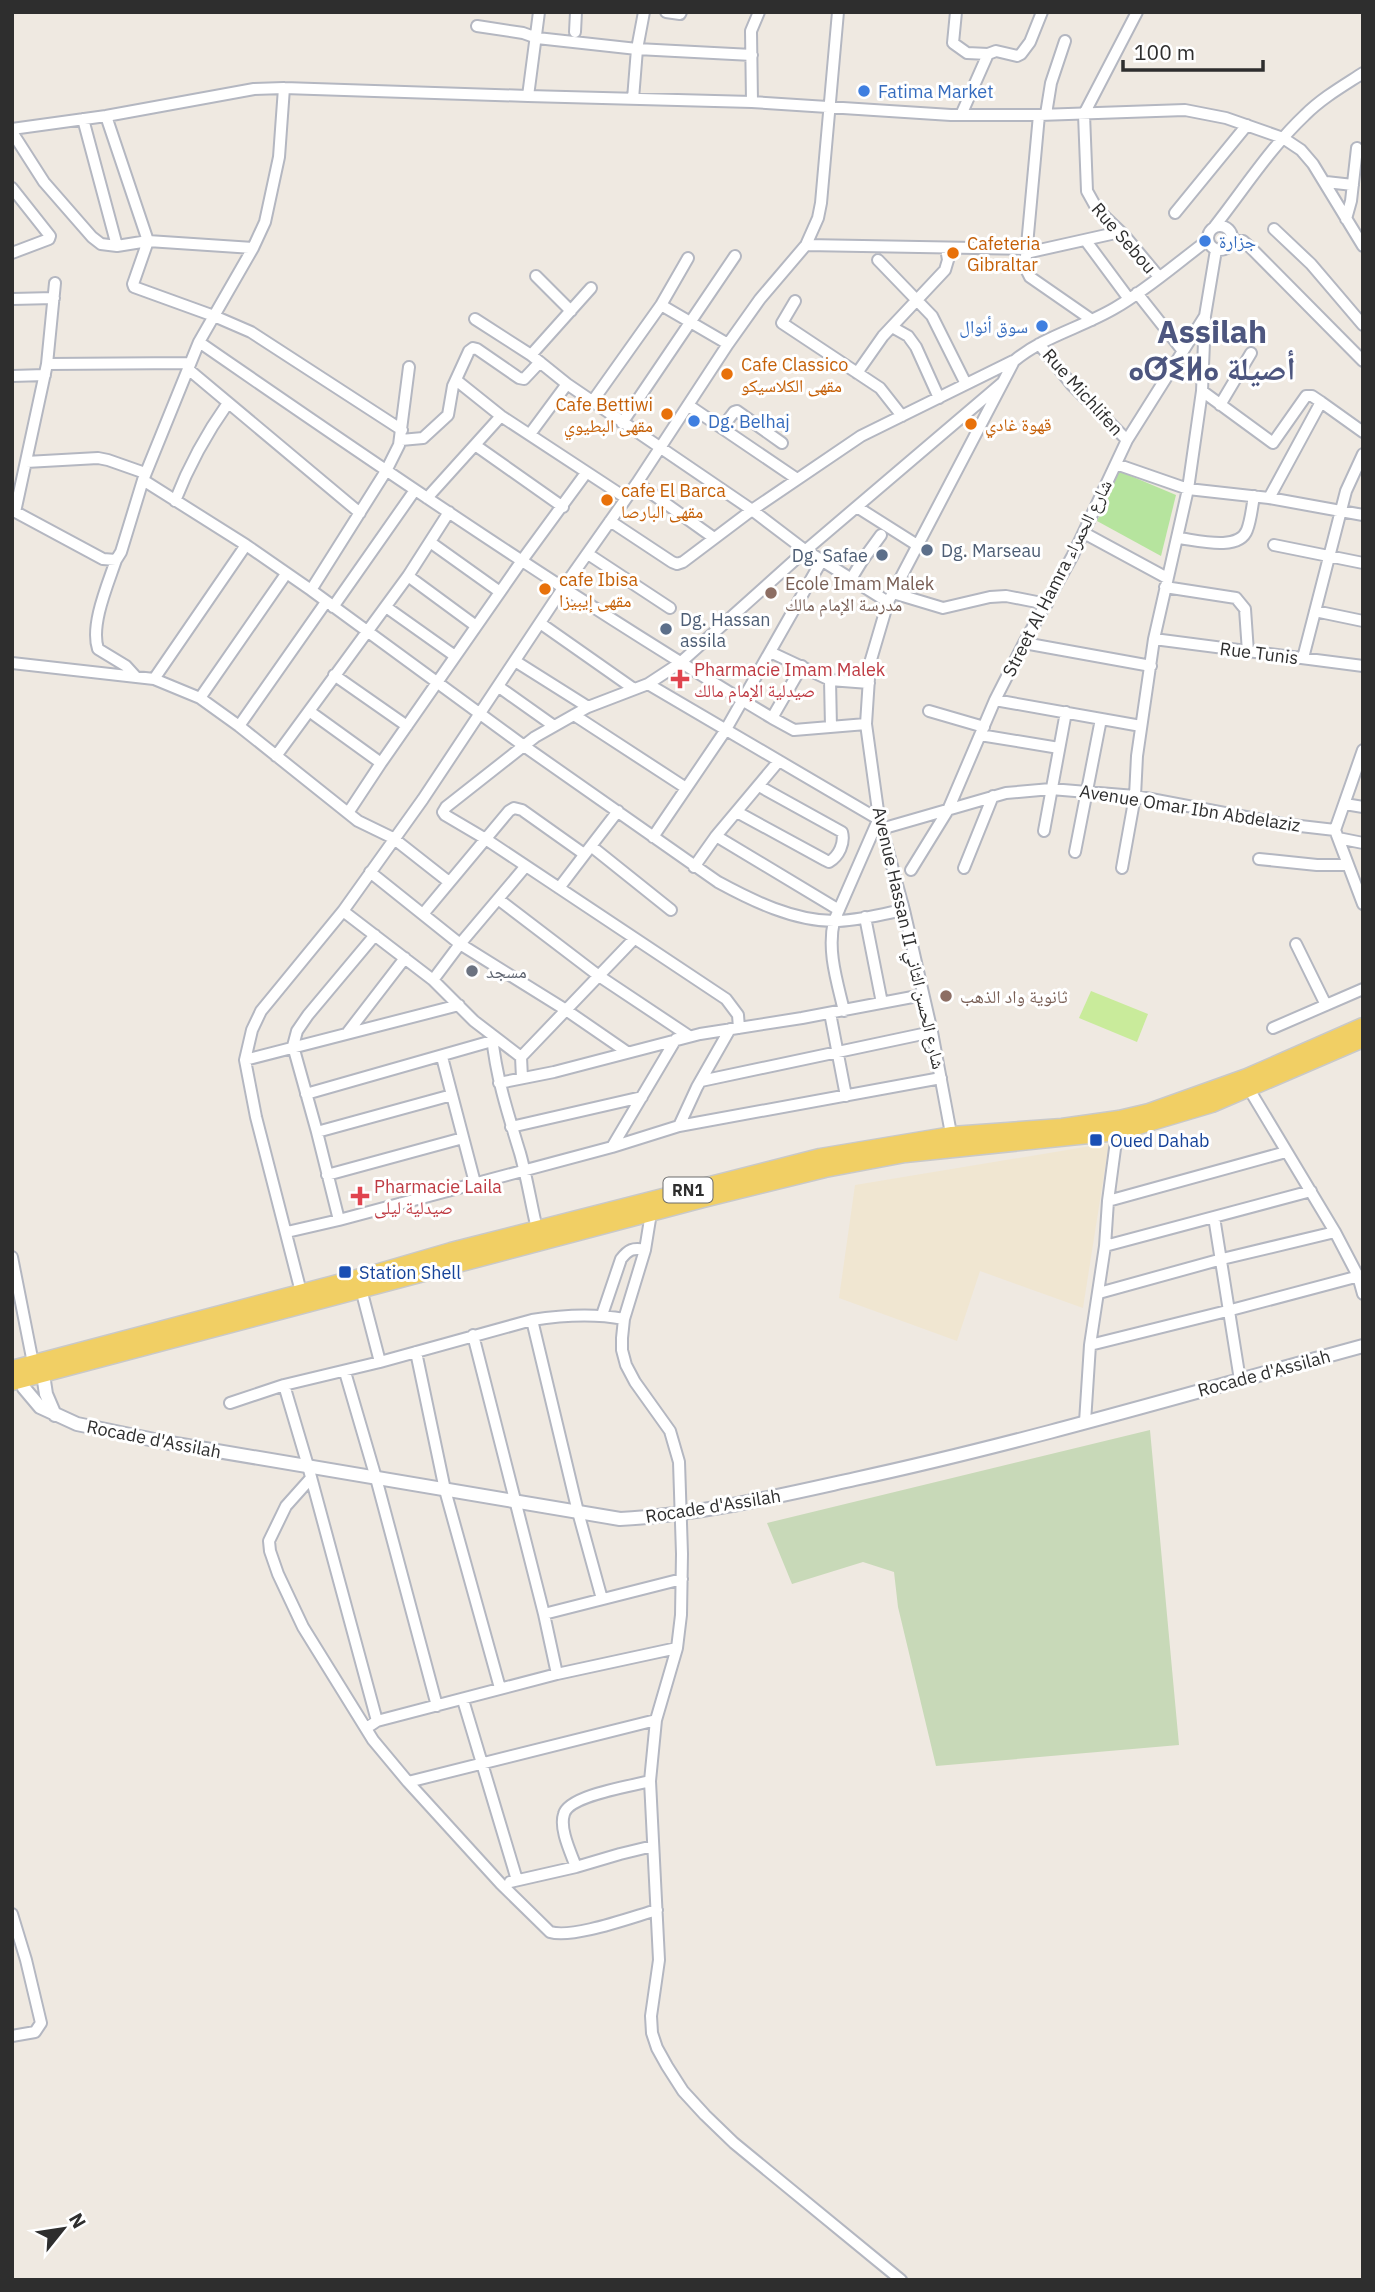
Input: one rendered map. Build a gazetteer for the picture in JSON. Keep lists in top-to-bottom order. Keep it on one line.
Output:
{"streets":{"main road":["RN1"],"street":["Rue Sebou","Rue Michlifen","Street Al Hamra شارع الحمراء","Rue Tunis","Avenue Omar Ibn Abdelaziz","Avenue Hassan II شارع الحسن الثاني","Rocade d'Assilah"]},"crossings":[["Rue Michlifen","Street Al Hamra شارع الحمراء"],["Street Al Hamra شارع الحمراء","Avenue Omar Ibn Abdelaziz"],["Avenue Omar Ibn Abdelaziz","Avenue Hassan II شارع الحسن الثاني"],["Avenue Hassan II شارع الحسن الثاني","RN1"],["RN1","Rocade d'Assilah"]],"districts":["Assilah ⴰⵚⵉⵍⴰ أصيلة"],"places":{"other":["Fatima Market","جزارة","Cafeteria Gibraltar","سوق أنوال","Cafe Classico مقهى الكلاسيكو","Cafe Bettiwi مقهى البطيوي","Dg. Belhaj","قهوة غادي","cafe El Barca مقهى البارصا","Dg. Marseau","Dg. Safae","cafe Ibisa مقهى إيبيزا","Ecole Imam Malek مدرسة الإمام مالك","Dg. Hassan assila","مسجد","ثانوية واد الذهب"],"health":["Pharmacie Imam Malek صيدلية الإمام مالك","Pharmacie Laila صيدلية ليلى"],"transit":["Oued Dahab","Station Shell"]},"scale_bar":"100 m","north":"top right"}
